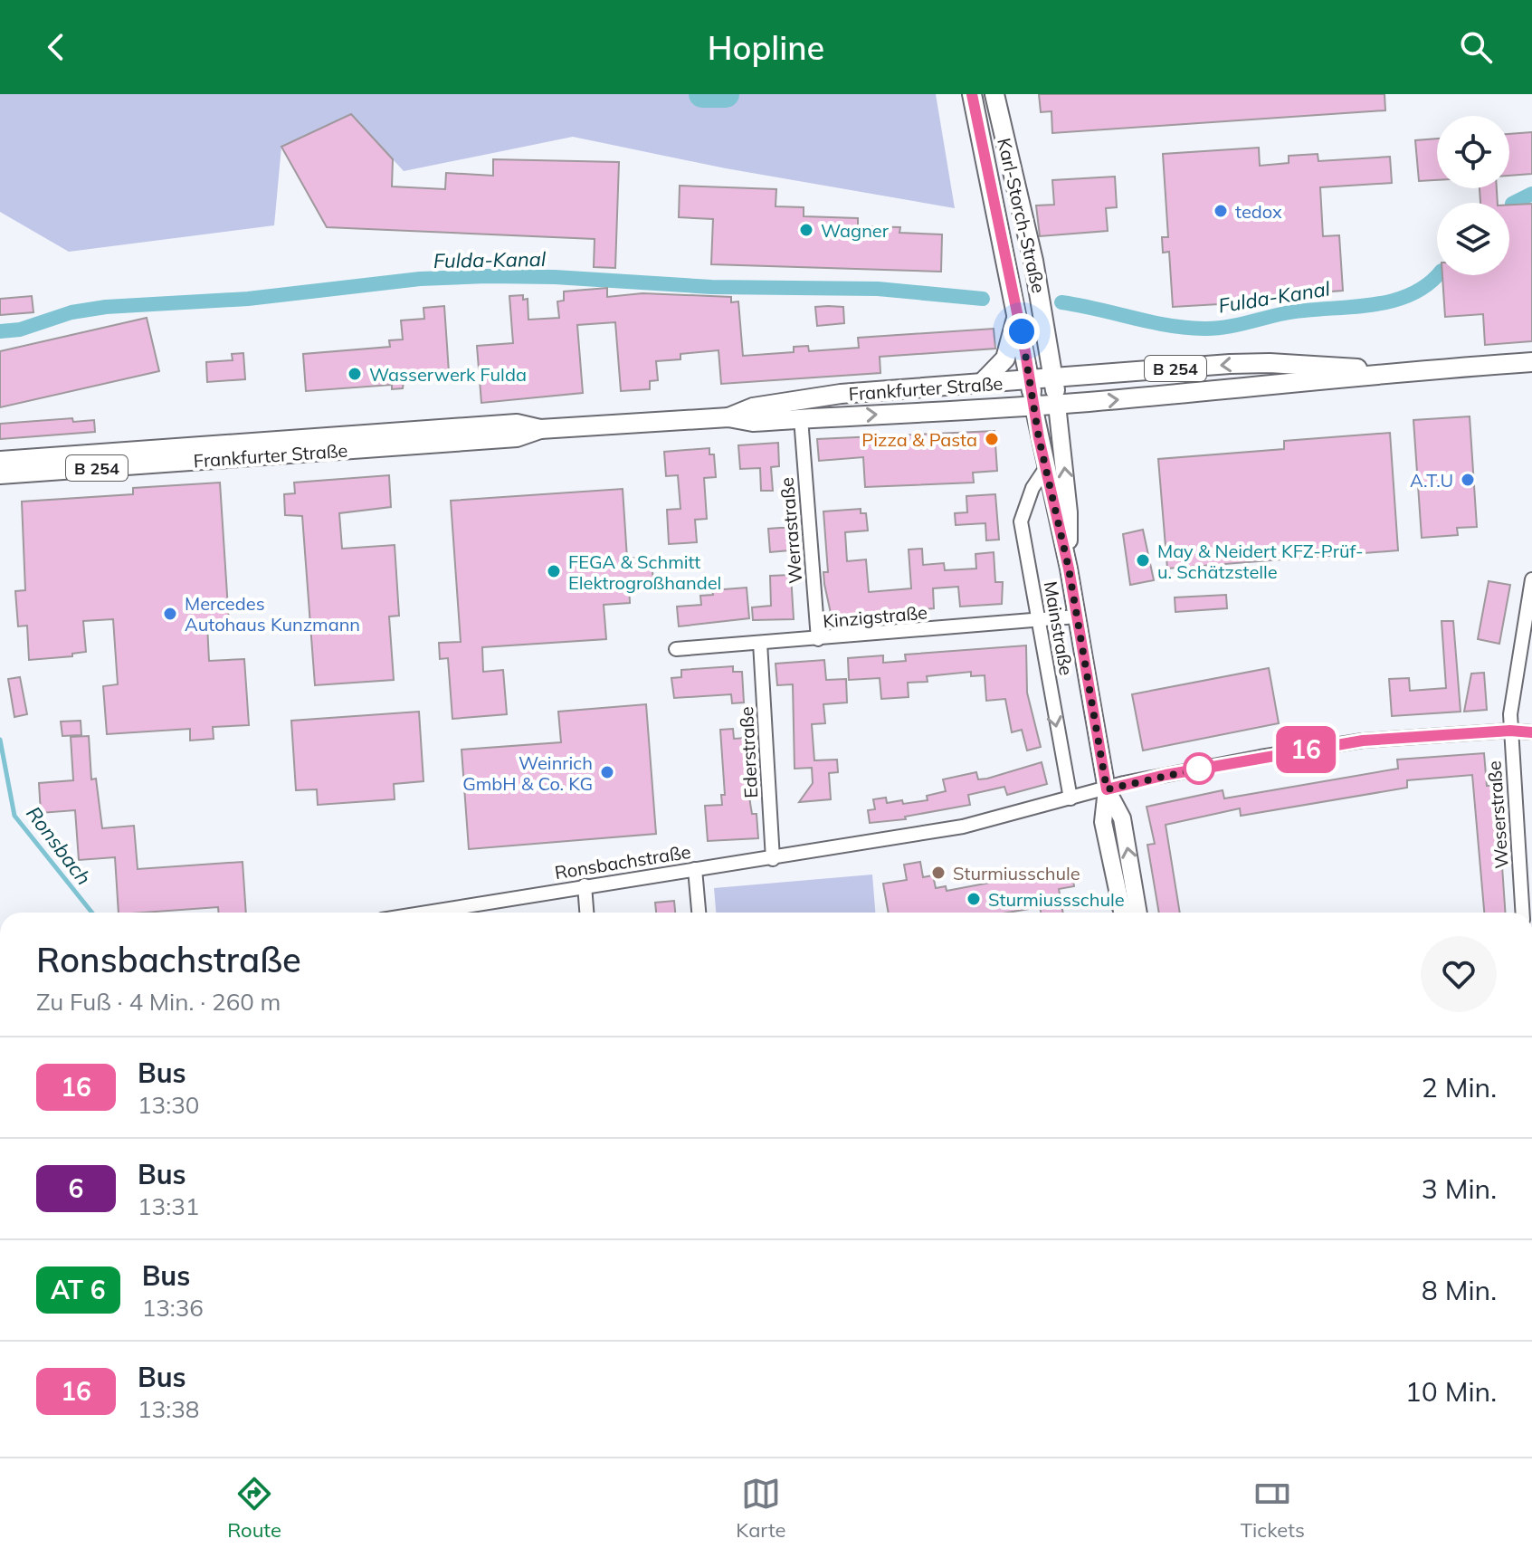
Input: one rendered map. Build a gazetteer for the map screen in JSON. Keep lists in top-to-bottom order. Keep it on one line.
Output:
{"streets":{"main road":["Karl-Storch-Straße","B 254","Frankfurter Straße","Mainstraße"],"street":["Werrastraße","Kinzigstraße","Ederstraße","Weserstraße","Ronsbachstraße"]},"crossings":[["Karl-Storch-Straße","Frankfurter Straße"],["Karl-Storch-Straße","Mainstraße"],["Frankfurter Straße","Werrastraße"],["Frankfurter Straße","Mainstraße"],["Werrastraße","Kinzigstraße"],["Kinzigstraße","Mainstraße"],["Kinzigstraße","Ederstraße"],["Mainstraße","Ronsbachstraße"],["Ederstraße","Ronsbachstraße"],["Weserstraße","Ronsbachstraße"]],"water":["Fulda-Kanal","Ronsbach"],"places":["tedox","Wagner","Wasserwerk Fulda","Pizza & Pasta","A.T.U","May & Neidert KFZ-Prüf- u. Schätzstelle","FEGA & Schmitt Elektrogroßhandel","Mercedes Autohaus Kunzmann","Weinrich GmbH & Co. KG","Sturmiusschule","Sturmiussschule"],"lines":["bus line 16"],"page":{"header":"Hopline","on_map":"16","heading":["Ronsbachstraße","Zu Fuß · 4 Min. · 260 m"],"list":[{"mark":"16","name":"Bus","note":"13:30","value":"2 Min."},{"mark":"6","name":"Bus","note":"13:31","value":"3 Min."},{"mark":"AT 6","name":"Bus","note":"13:36","value":"8 Min."},{"mark":"16","name":"Bus","note":"13:38","value":"10 Min."}],"tabs":["Route","Karte","Tickets"]}}
